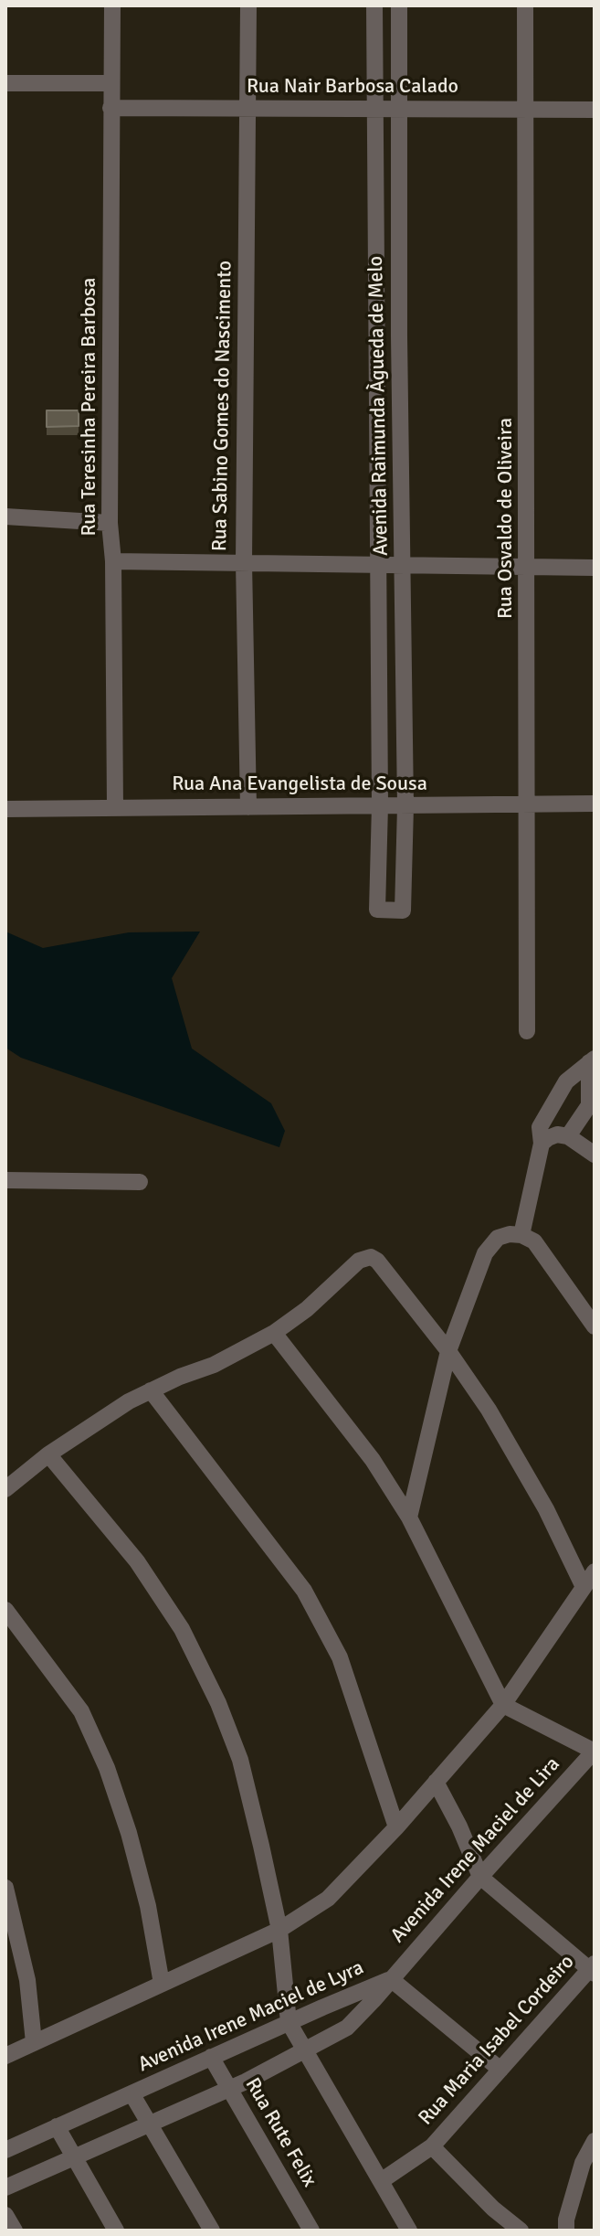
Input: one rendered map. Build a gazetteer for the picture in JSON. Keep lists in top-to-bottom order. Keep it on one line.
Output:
{"streets":{"street":["Rua Nair Barbosa Calado","Rua Sabino Gomes do Nascimento","Avenida Raimunda Àgueda de Melo","Rua Teresinha Pereira Barbosa","Rua Osvaldo de Oliveira","Rua Ana Evangelista de Sousa","Avenida Irene Maciel de Lira","Avenida Irene Maciel de Lyra","Rua Maria Isabel Cordeiro","Rua Rute Felix"]},"crossings":[["Rua Nair Barbosa Calado","Rua Sabino Gomes do Nascimento"],["Rua Nair Barbosa Calado","Avenida Raimunda Àgueda de Melo"],["Rua Nair Barbosa Calado","Rua Teresinha Pereira Barbosa"],["Rua Nair Barbosa Calado","Rua Osvaldo de Oliveira"],["Rua Sabino Gomes do Nascimento","Rua Ana Evangelista de Sousa"],["Avenida Raimunda Àgueda de Melo","Rua Ana Evangelista de Sousa"],["Rua Teresinha Pereira Barbosa","Rua Ana Evangelista de Sousa"],["Rua Osvaldo de Oliveira","Rua Ana Evangelista de Sousa"],["Avenida Irene Maciel de Lira","Avenida Irene Maciel de Lyra"],["Avenida Irene Maciel de Lyra","Rua Rute Felix"]]}
